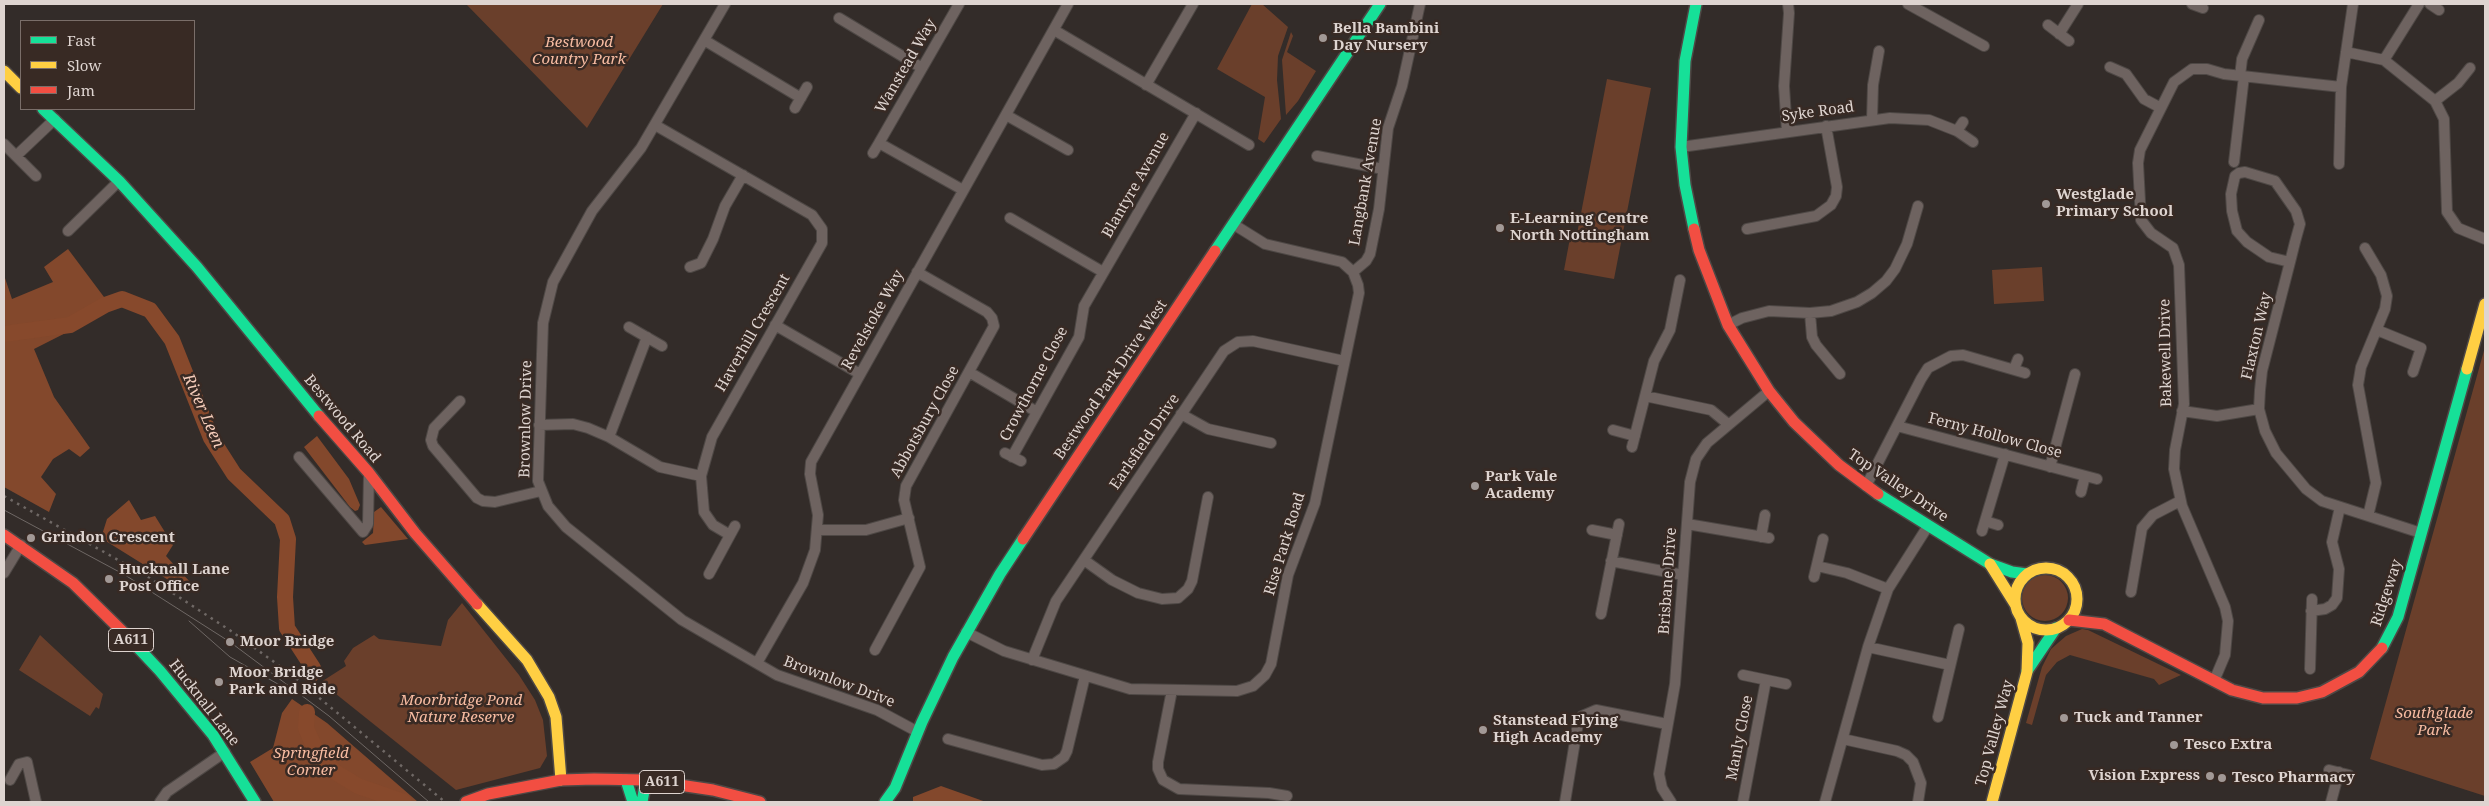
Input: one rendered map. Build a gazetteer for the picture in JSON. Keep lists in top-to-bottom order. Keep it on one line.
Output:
{"streets":{"street":["Wanstead Way","Syke Road","Langbank Avenue","Blantyre Avenue","Revelstoke Way","Haverhill Crescent","Flaxton Way","Bakewell Drive","Bestwood Park Drive West","Crowthorne Close","Bestwood Road","Brownlow Drive","Abbotsbury Close","Ferny Hollow Close","Earlsfield Drive","Top Valley Drive","Rise Park Road","Brisbane Drive","Ridgeway","A611","Hucknall Lane","Top Valley Way","Manly Close"]},"crossings":[["Syke Road","Top Valley Drive"],["Langbank Avenue","Rise Park Road"],["Blantyre Avenue","Crowthorne Close"],["Revelstoke Way","Brownlow Drive"],["Revelstoke Way","Abbotsbury Close"],["Haverhill Crescent","Brownlow Drive"],["Flaxton Way","Ridgeway"],["Bakewell Drive","Ridgeway"],["Bestwood Park Drive West","Brownlow Drive"],["Bestwood Park Drive West","Rise Park Road"],["Bestwood Road","A611"],["Earlsfield Drive","Rise Park Road"],["Top Valley Drive","Brisbane Drive"],["Top Valley Drive","Ridgeway"],["Top Valley Drive","Top Valley Way"],["Ridgeway","Top Valley Way"]],"water":["River Leen"],"parks":["Bestwood Country Park","Moorbridge Pond Nature Reserve","Southglade Park","Springfield Corner"],"places":["Bella Bambini Day Nursery","Westglade Primary School","E-Learning Centre North Nottingham","Park Vale Academy","Grindon Crescent","Hucknall Lane Post Office","Moor Bridge","Moor Bridge Park and Ride","Tuck and Tanner","Stanstead Flying High Academy","Tesco Extra","Vision Express","Tesco Pharmacy"],"legend":["Fast","Slow","Jam"]}
